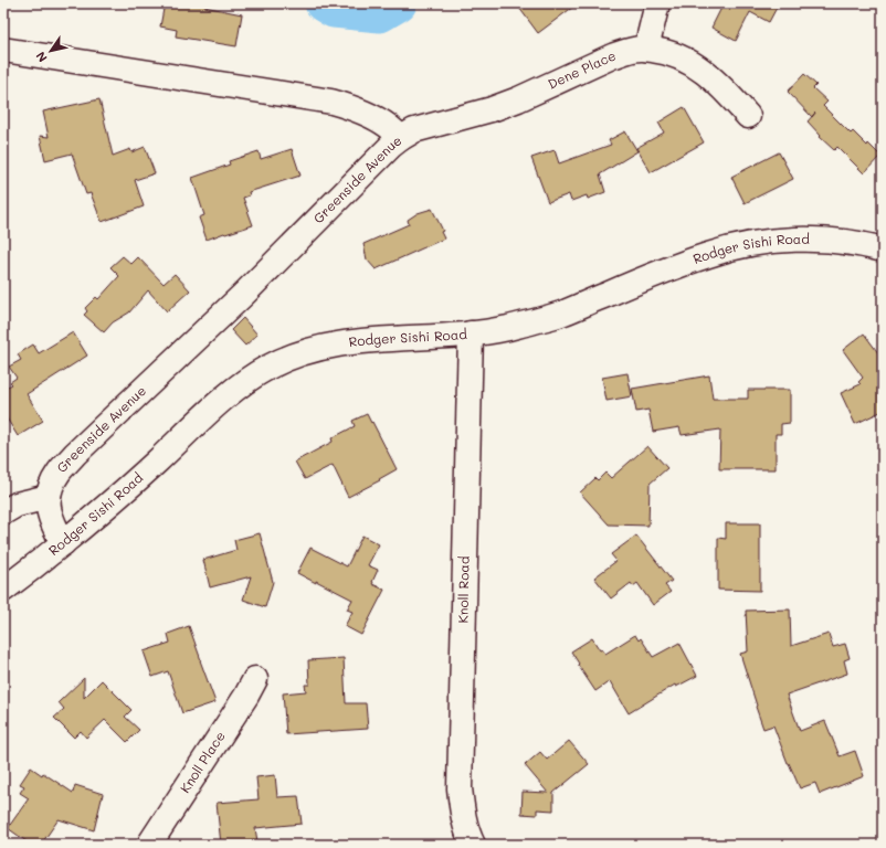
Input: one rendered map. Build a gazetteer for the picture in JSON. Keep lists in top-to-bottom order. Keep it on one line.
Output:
{"streets":{"street":["Dene Place","Greenside Avenue","Rodger Sishi Road","Knoll Road","Knoll Place"]},"crossings":[["Dene Place","Greenside Avenue"],["Greenside Avenue","Rodger Sishi Road"],["Rodger Sishi Road","Knoll Road"]],"north":"bottom left"}
